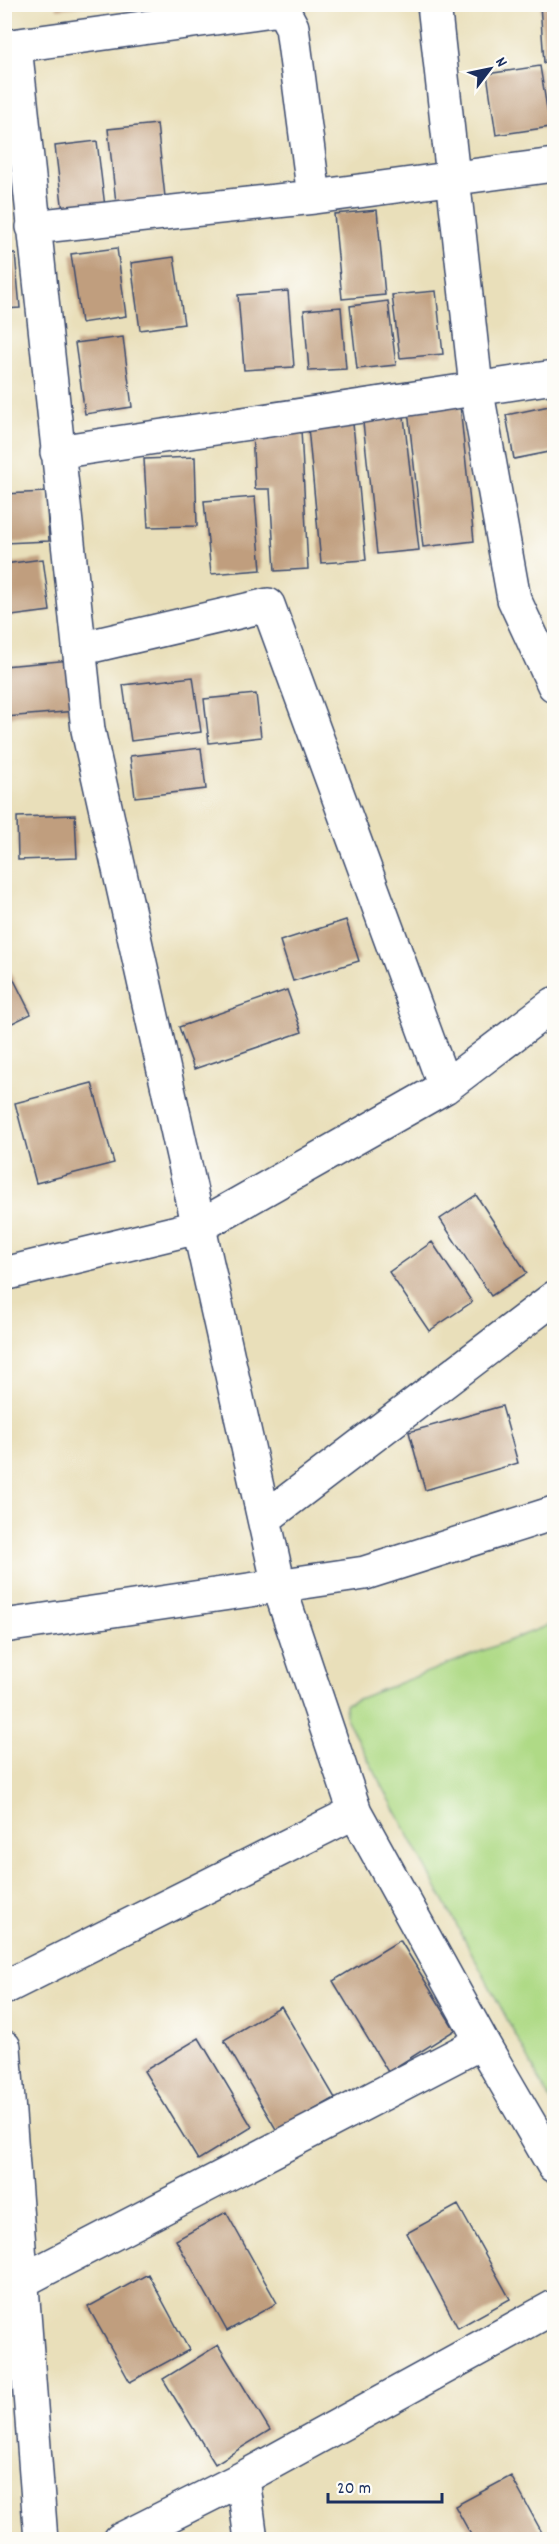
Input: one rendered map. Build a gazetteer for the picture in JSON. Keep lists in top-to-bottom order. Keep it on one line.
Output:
{"scale_bar":"20 m","north":"top right"}
